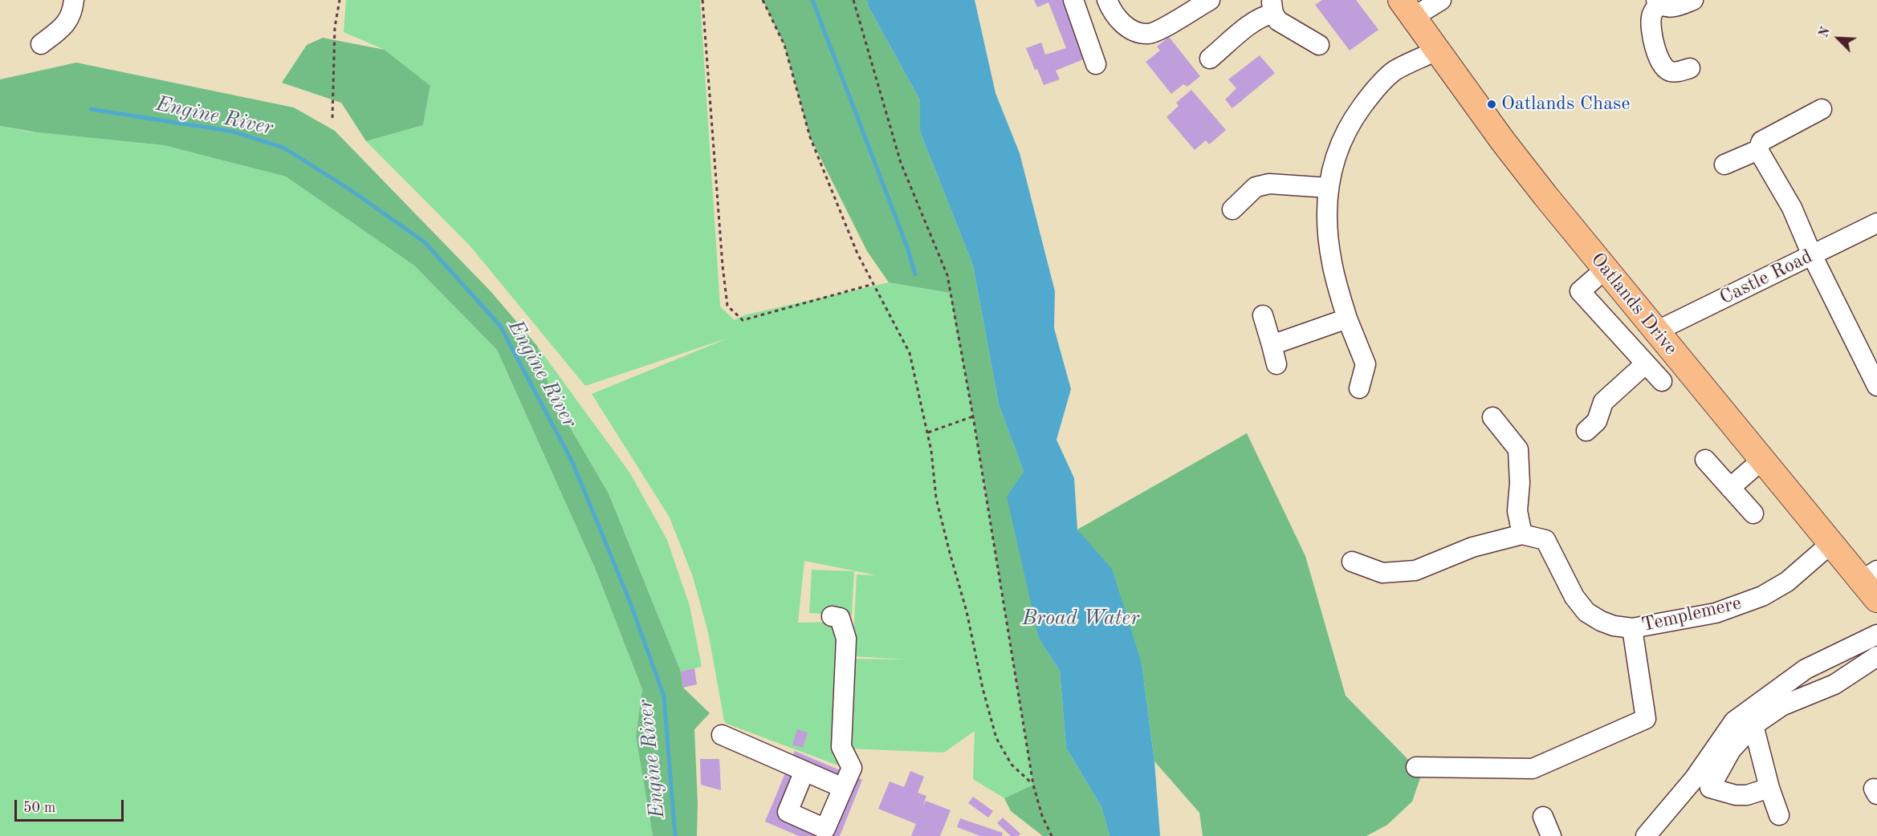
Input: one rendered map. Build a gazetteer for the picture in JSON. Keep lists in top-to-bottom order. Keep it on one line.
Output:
{"streets":{"main road":["Oatlands Drive"],"street":["Castle Road","Templemere"]},"crossings":[["Castle Road","Oatlands Drive"],["Oatlands Drive","Templemere"]],"water":["Engine River","Broad Water"],"places":["Oatlands Chase"],"scale_bar":"50 m","north":"top left"}
